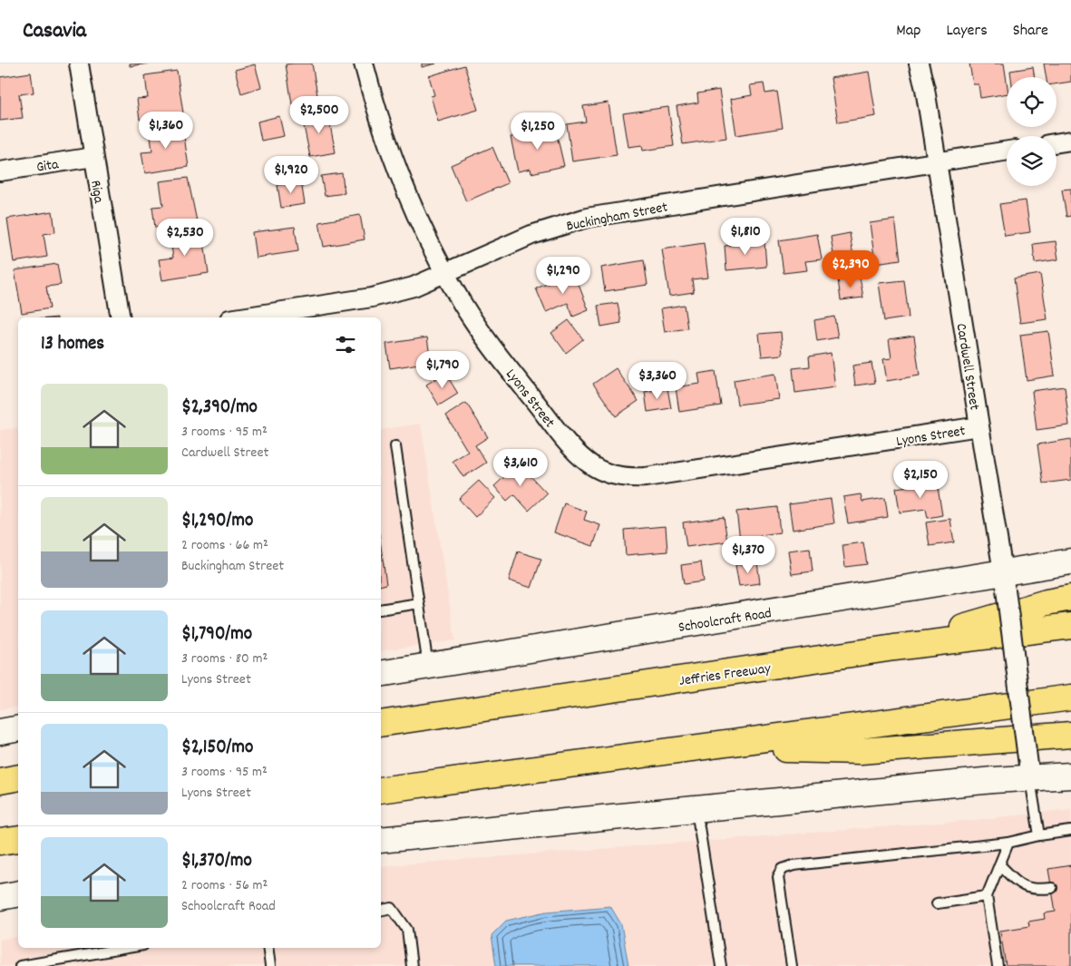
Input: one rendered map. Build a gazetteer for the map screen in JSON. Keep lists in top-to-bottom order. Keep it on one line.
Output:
{"streets":{"highway":["Jeffries Freeway"],"main road":["Schoolcraft Road"],"street":["Gita","Riga","Buckingham Street","Cardwell Street","Lyons Street"]},"crossings":[["Gita","Riga"],["Buckingham Street","Cardwell Street"],["Buckingham Street","Lyons Street"],["Cardwell Street","Lyons Street"],["Cardwell Street","Schoolcraft Road"]],"page":{"header":"Casavia","nav":["Map","Layers","Share"],"price":["$2,500","$1,360","$1,250","$1,920","$1,810","$2,530","$2,390","$1,290","$1,790","$3,360","$3,610","$2,150","$1,370"],"heading":"13 homes","list":[{"name":"$2,390/mo","note":"3 rooms · 95 m² · Cardwell Street"},{"name":"$1,290/mo","note":"2 rooms · 66 m² · Buckingham Street"},{"name":"$1,790/mo","note":"3 rooms · 80 m² · Lyons Street"},{"name":"$2,150/mo","note":"3 rooms · 95 m² · Lyons Street"},{"name":"$1,370/mo","note":"2 rooms · 56 m² · Schoolcraft Road"}]}}
